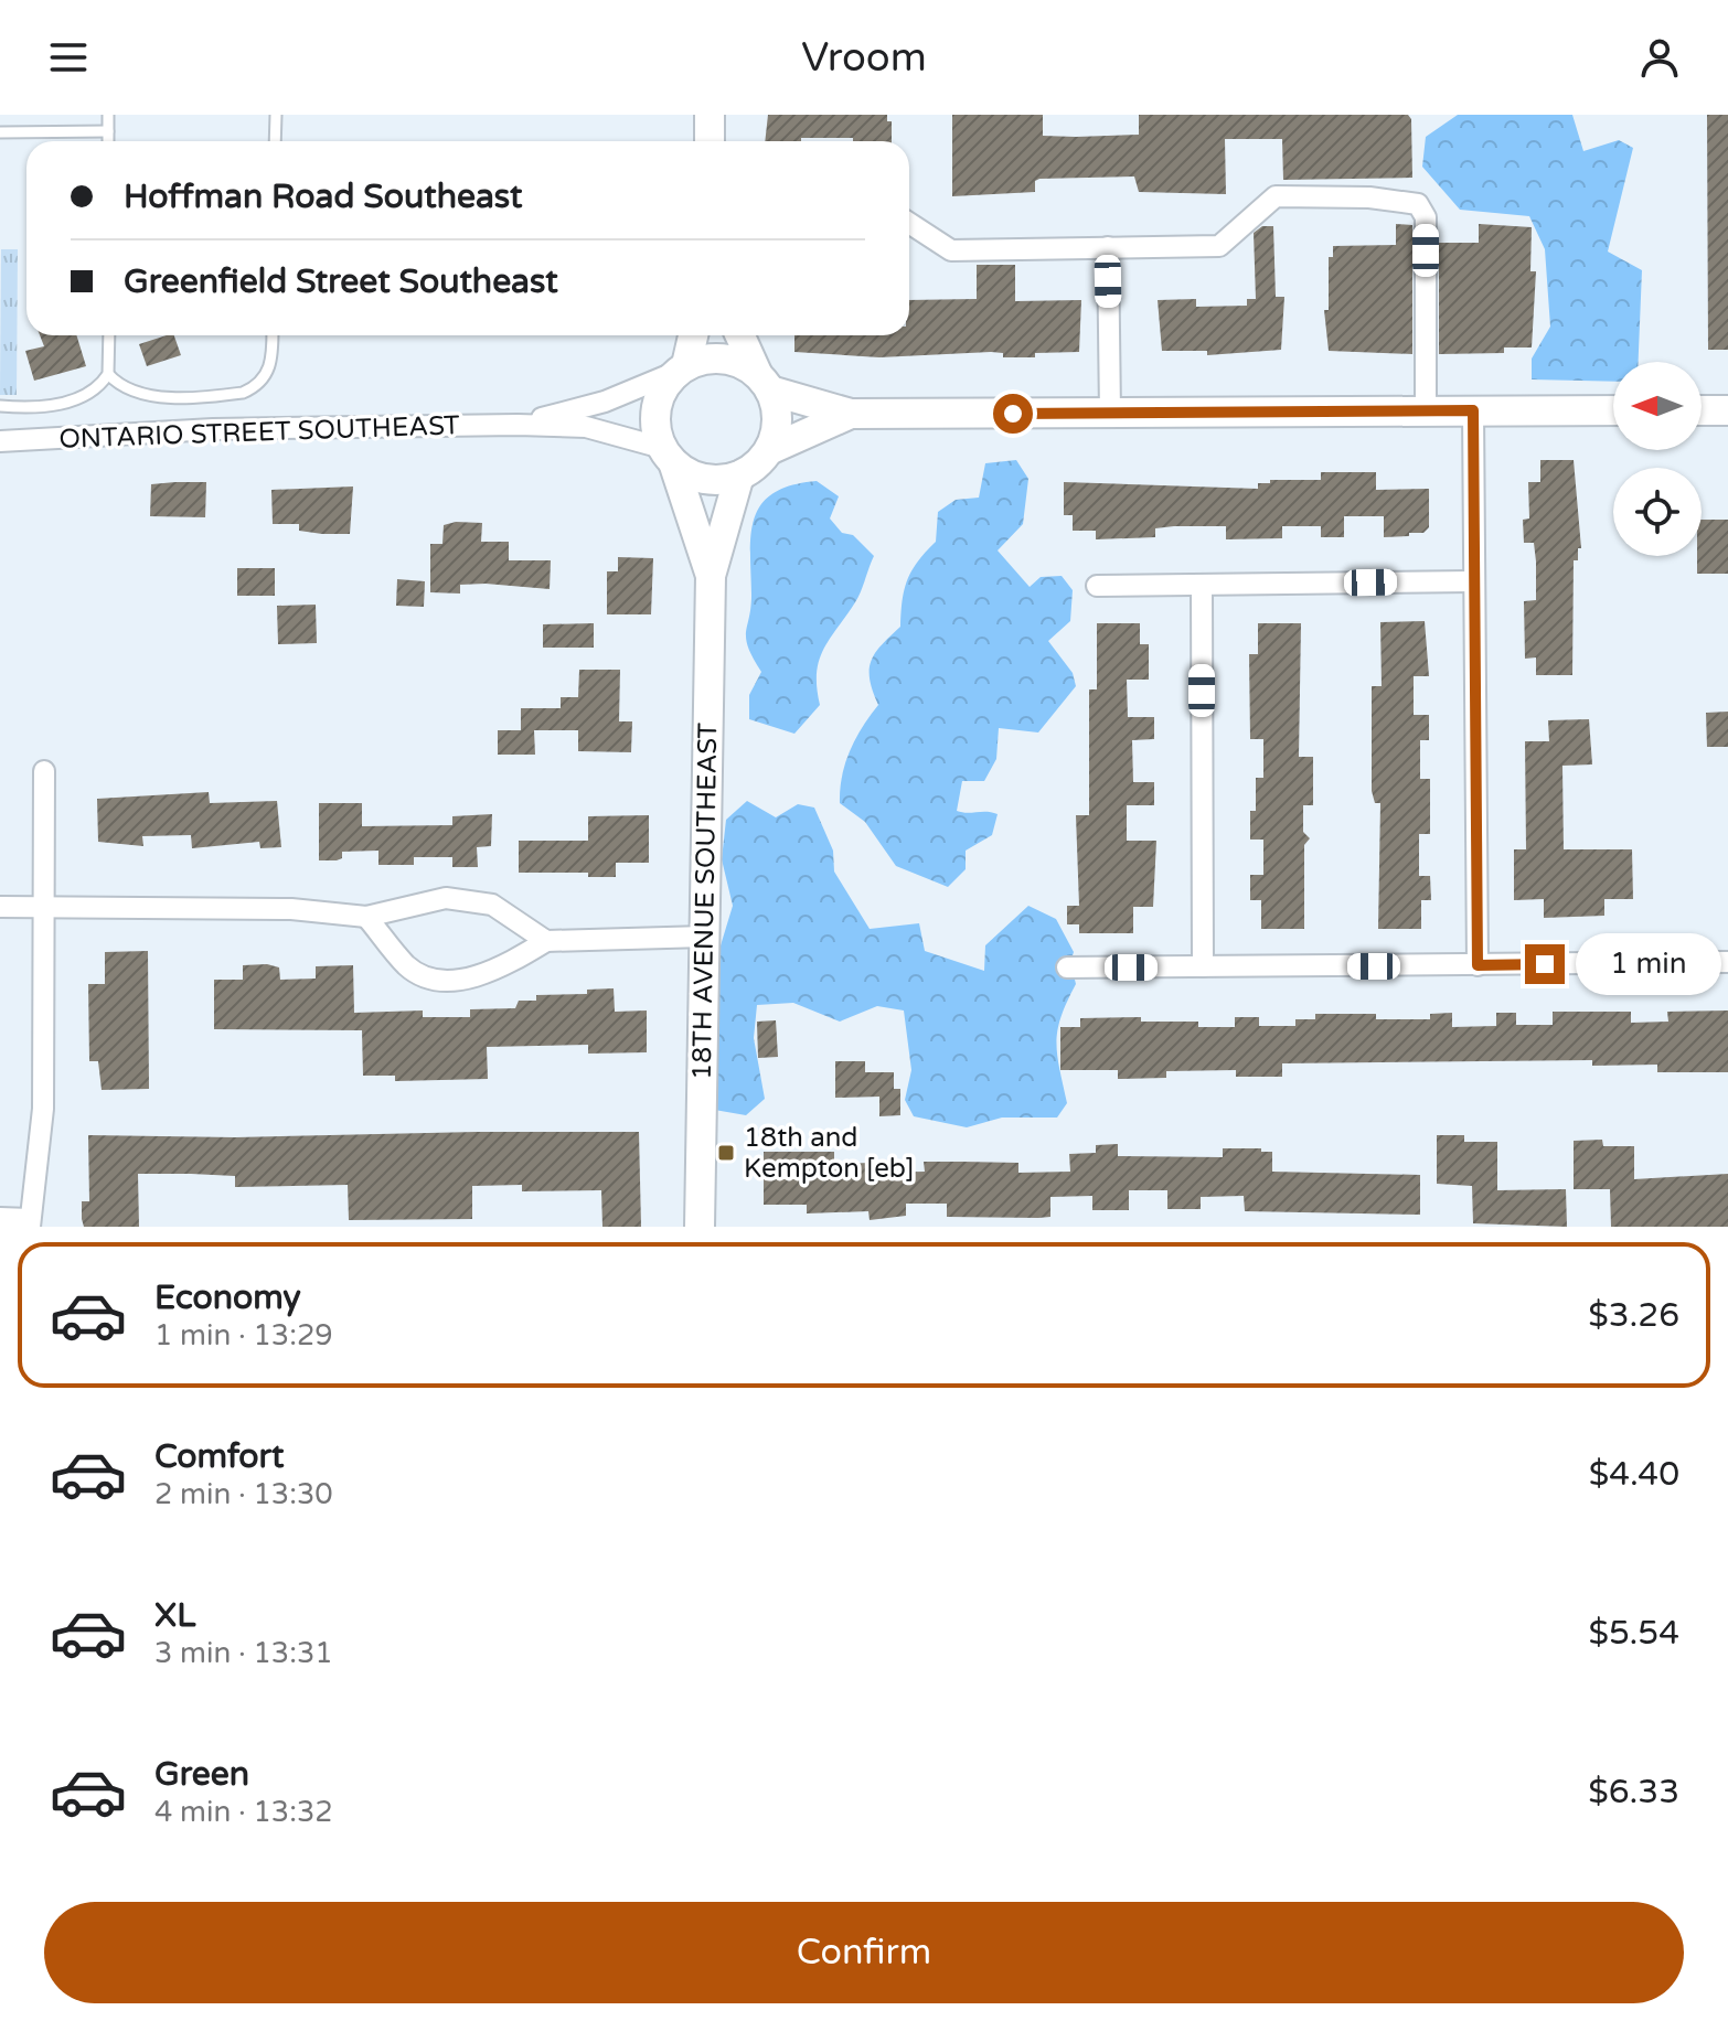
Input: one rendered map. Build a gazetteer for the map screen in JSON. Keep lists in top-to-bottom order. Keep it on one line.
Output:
{"streets":{"street":["ONTARIO STREET SOUTHEAST","18TH AVENUE SOUTHEAST"]},"crossings":[["ONTARIO STREET SOUTHEAST","18TH AVENUE SOUTHEAST"]],"places":{"transit":["18th and Kempton [eb]"]},"north":"left","page":{"header":"Vroom","banner":["Hoffman Road Southeast","Greenfield Street Southeast"],"bubble":"1 min","list":[{"name":"Economy","note":"1 min · 13:29","value":"$3.26"},{"name":"Comfort","note":"2 min · 13:30","value":"$4.40"},{"name":"XL","note":"3 min · 13:31","value":"$5.54"},{"name":"Green","note":"4 min · 13:32","value":"$6.33"}],"buttons":"Confirm"}}
